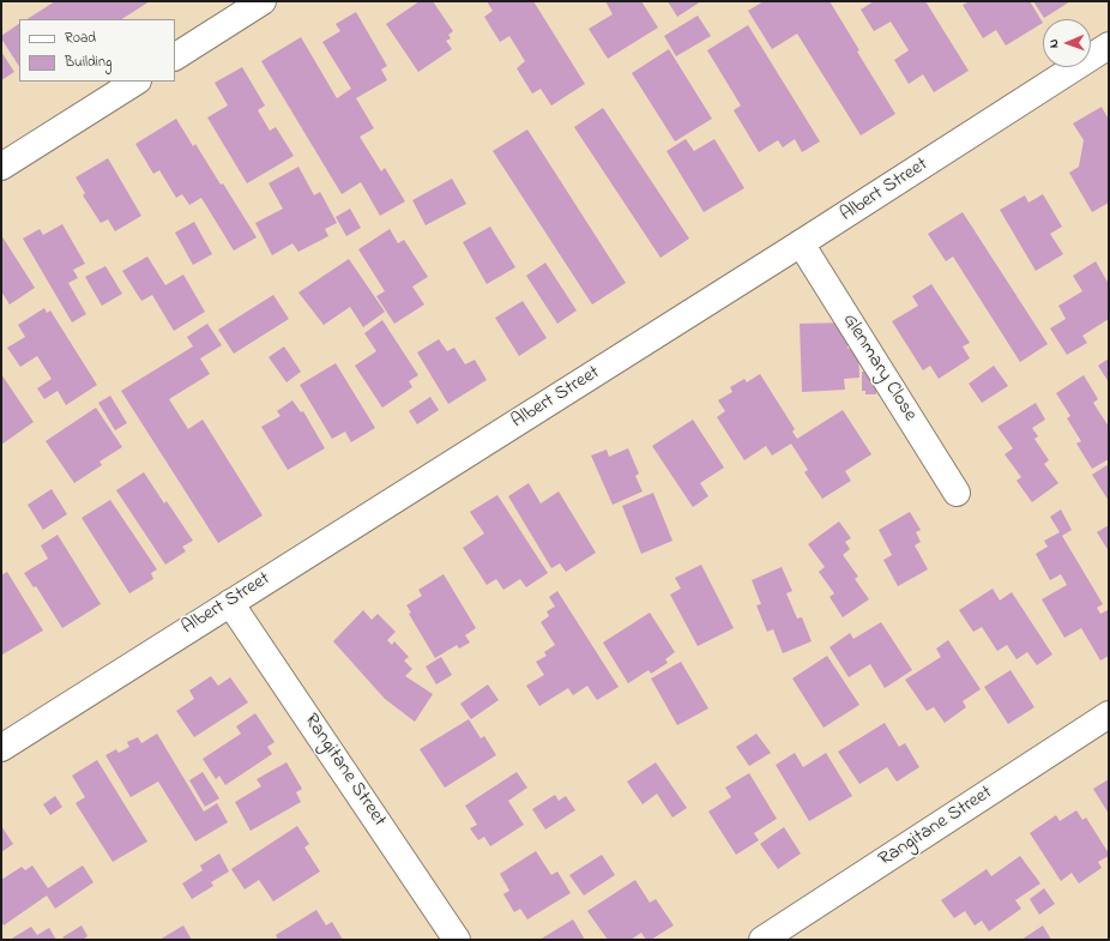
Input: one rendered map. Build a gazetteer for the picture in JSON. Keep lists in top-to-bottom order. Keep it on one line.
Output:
{"streets":{"street":["Albert Street","Glenmary Close","Rangitane Street"]},"crossings":[["Albert Street","Glenmary Close"],["Albert Street","Rangitane Street"]],"legend":["Road","Building"],"north":"left"}
